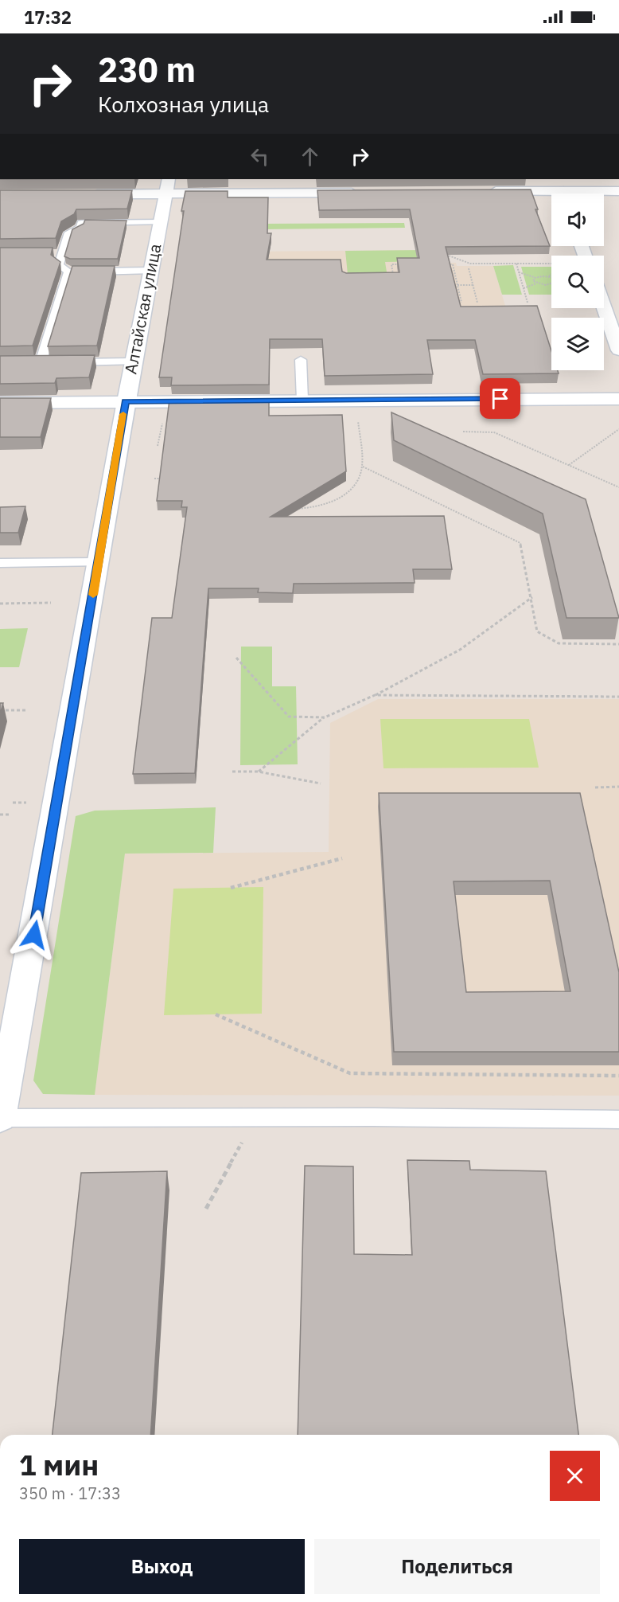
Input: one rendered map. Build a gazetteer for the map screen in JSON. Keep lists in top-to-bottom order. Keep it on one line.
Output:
{"streets":{"main road":["Алтайская улица"]},"page":{"status":"17:32","turn":["230 m","Колхозная улица"],"heading":["1 мин","350 m · 17:33"],"buttons":["Выход","Поделиться"]}}
